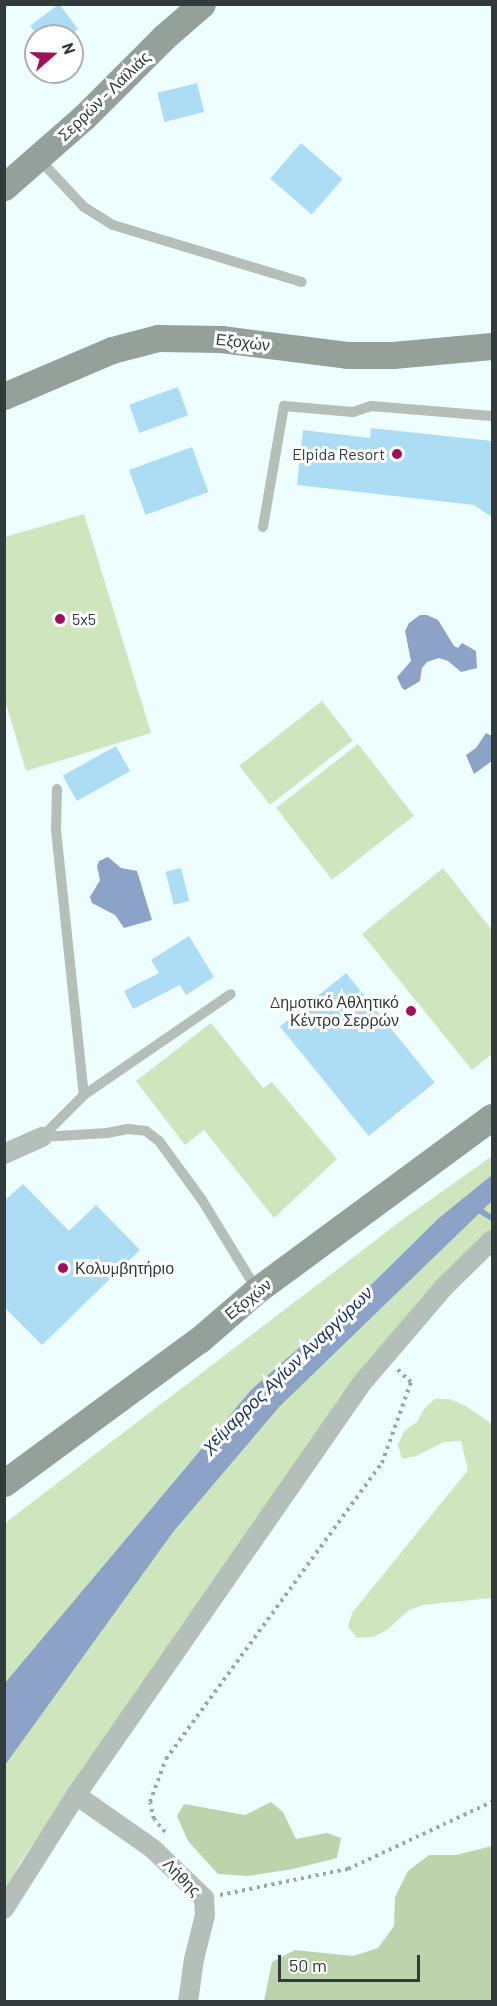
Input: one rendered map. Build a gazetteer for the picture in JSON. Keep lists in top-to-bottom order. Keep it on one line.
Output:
{"streets":{"main road":["Σερρών - Λαϊλιάς","Εξοχών"],"street":["Λήθης"]},"water":["χείμαρρος Αγίων Αναργύρων"],"places":["Elpida Resort","5x5","Δημοτικό Αθλητικό Κέντρο Σερρών","Κολυμβητήριο"],"scale_bar":"50 m","north":"right"}
